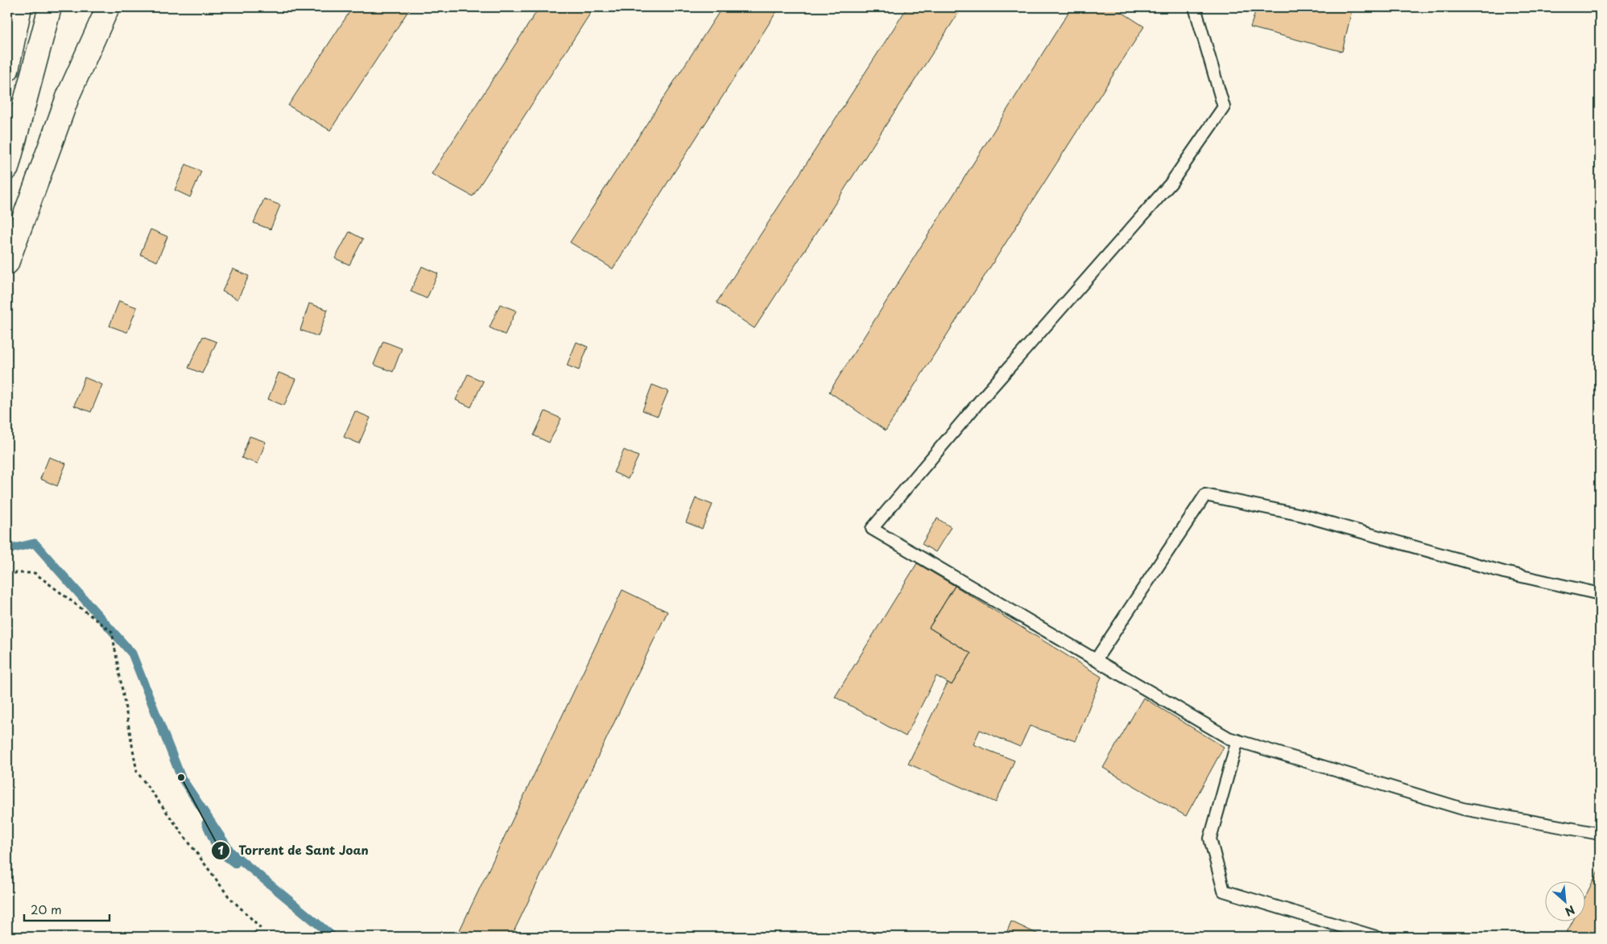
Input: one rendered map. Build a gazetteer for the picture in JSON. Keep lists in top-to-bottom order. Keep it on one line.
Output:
{"places":["Torrent de Sant Joan"],"scale_bar":"20 m","north":"bottom right"}
